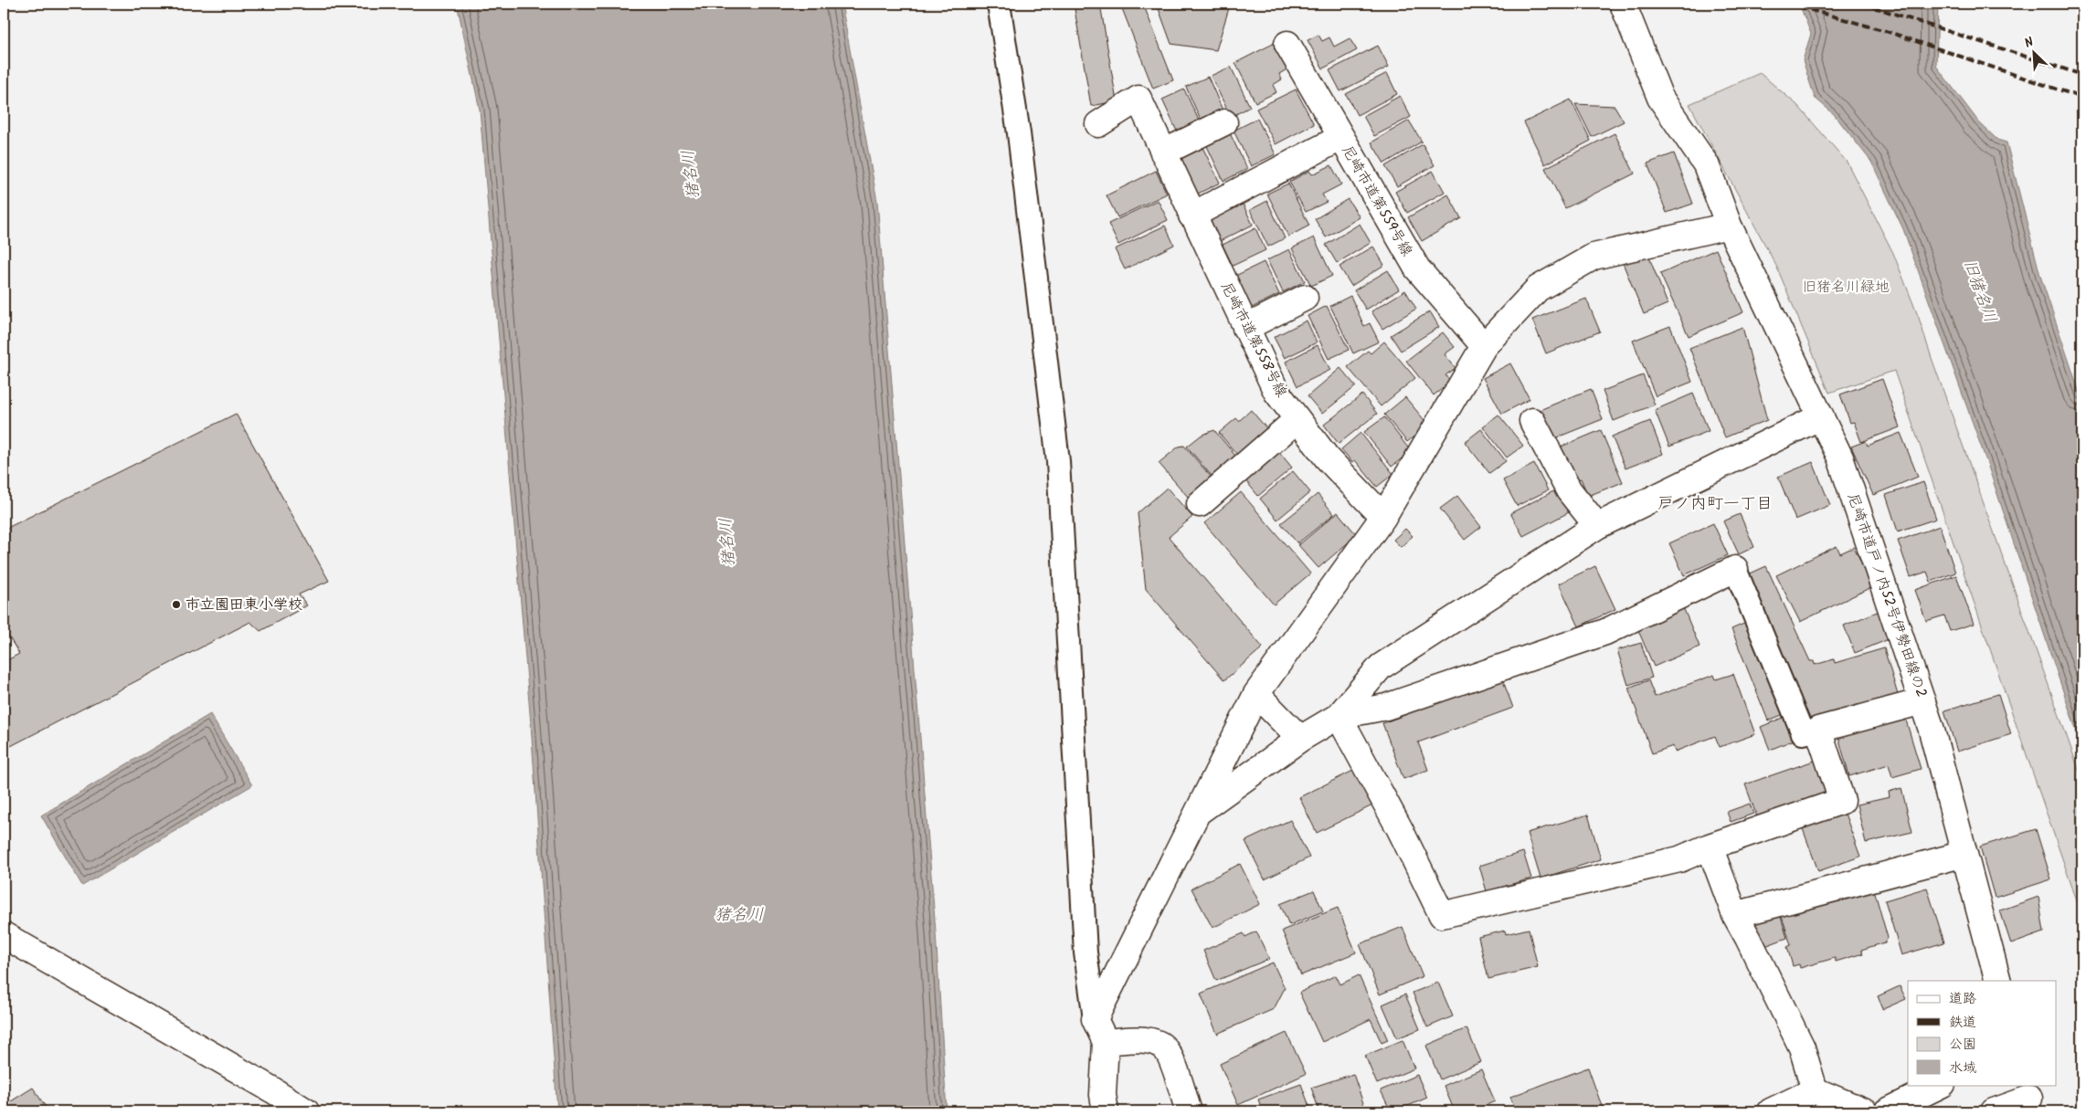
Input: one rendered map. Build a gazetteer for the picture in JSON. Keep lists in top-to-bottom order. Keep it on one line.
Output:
{"streets":{"street":["尼崎市道第559号線","尼崎市道第558号線","尼崎市道戸ノ内52号伊勢田線の2"]},"districts":["戸ノ内町一丁目"],"water":["猪名川","旧猪名川"],"parks":["旧猪名川緑地"],"places":["市立園田東小学校"],"legend":["道路","鉄道","公園","水域"],"north":"top left"}
